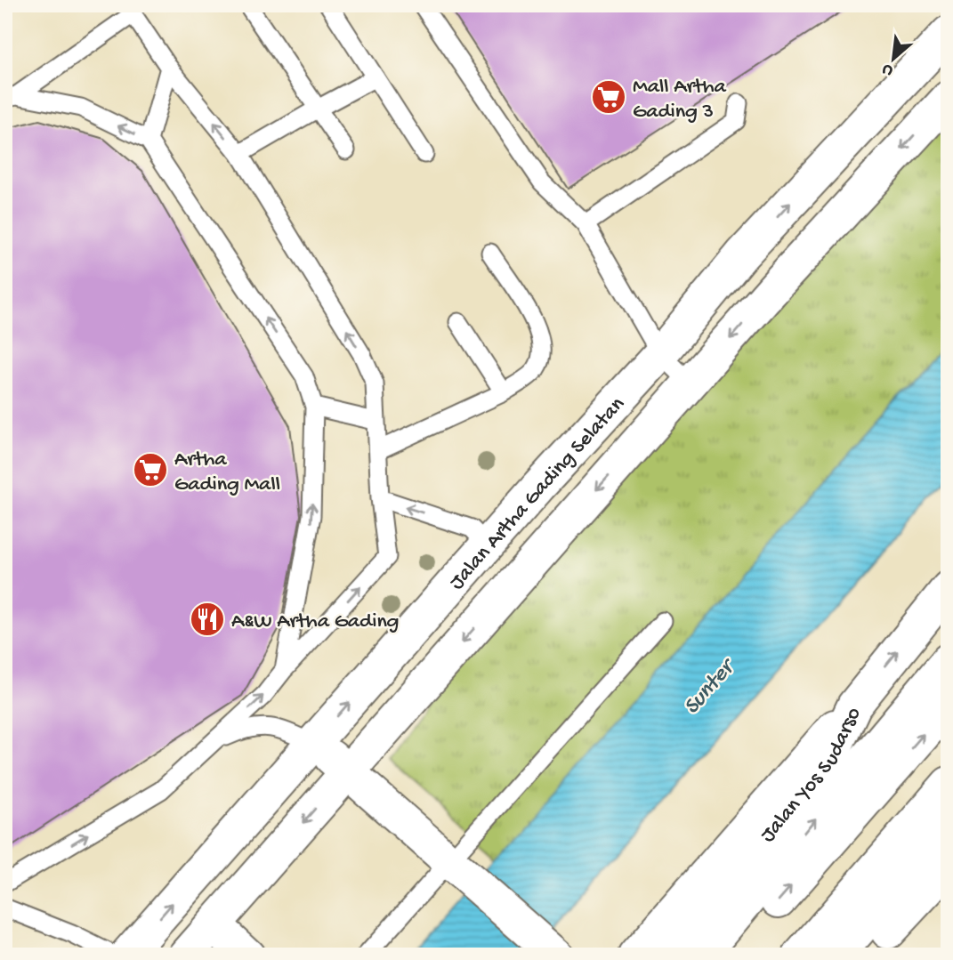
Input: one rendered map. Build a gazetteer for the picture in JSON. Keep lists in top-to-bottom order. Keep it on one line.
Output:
{"streets":{"main road":["Jalan Artha Gading Selatan","Jalan Yos Sudarso"]},"water":["Sunter"],"places":{"supermarket":["Mall Artha Gading 3","Artha Gading Mall"],"restaurant":["A&W Artha Gading"]},"north":"bottom left"}
